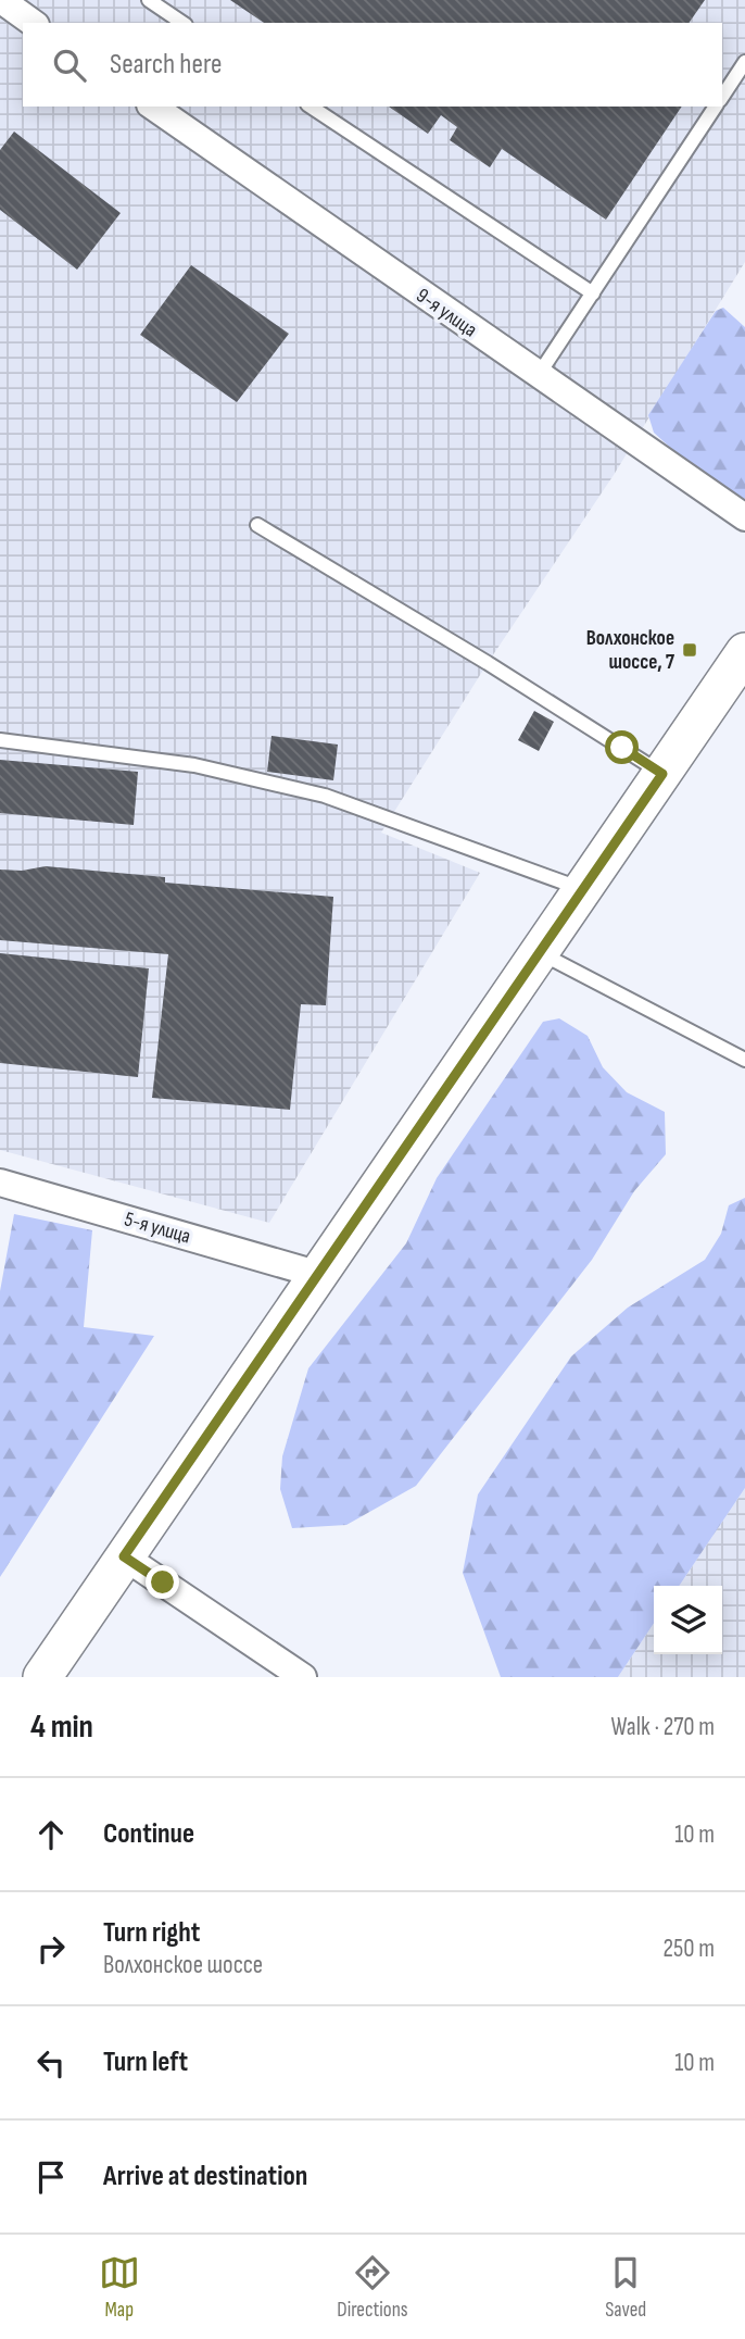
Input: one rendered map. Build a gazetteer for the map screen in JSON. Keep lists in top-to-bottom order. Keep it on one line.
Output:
{"streets":{"street":["9-я улица","5-я улица"]},"places":{"transit":["Волхонское шоссе, 7"]},"page":{"search":"Search here","heading":["4 min","Walk · 270 m"],"list":[["Continue","10 m"],["Turn right","Волхонское шоссе","250 m"],["Turn left","10 m"],"Arrive at destination"],"nav":["Map","Directions","Saved"]}}
